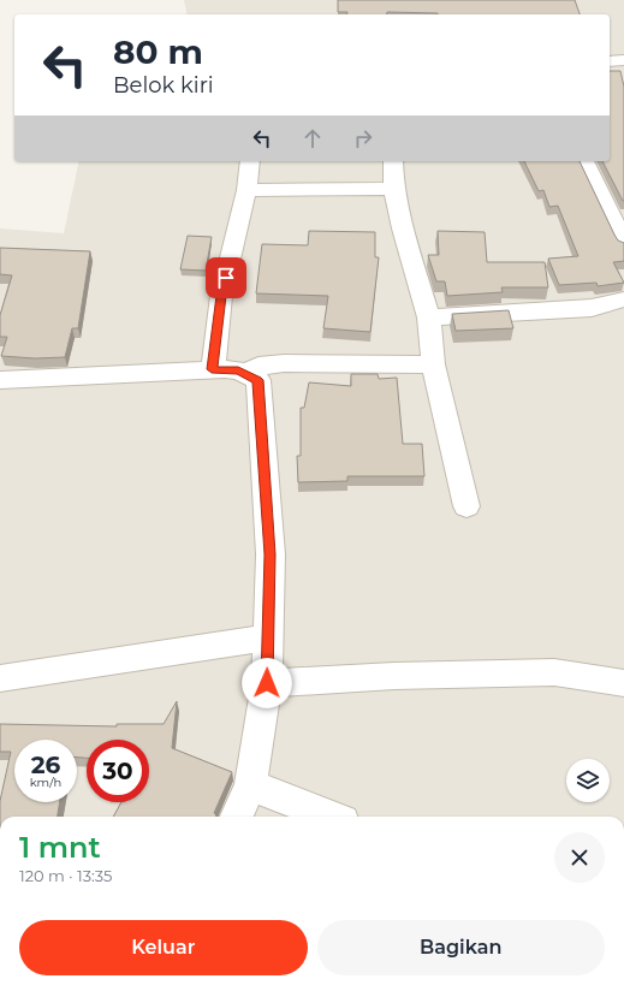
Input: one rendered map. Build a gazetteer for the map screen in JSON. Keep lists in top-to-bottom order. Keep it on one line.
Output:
{"page":{"turn":["80 m","Belok kiri"],"speed":"26 km/h","limit":"30","heading":["1 mnt","120 m · 13:35"],"buttons":["Keluar","Bagikan"]}}
